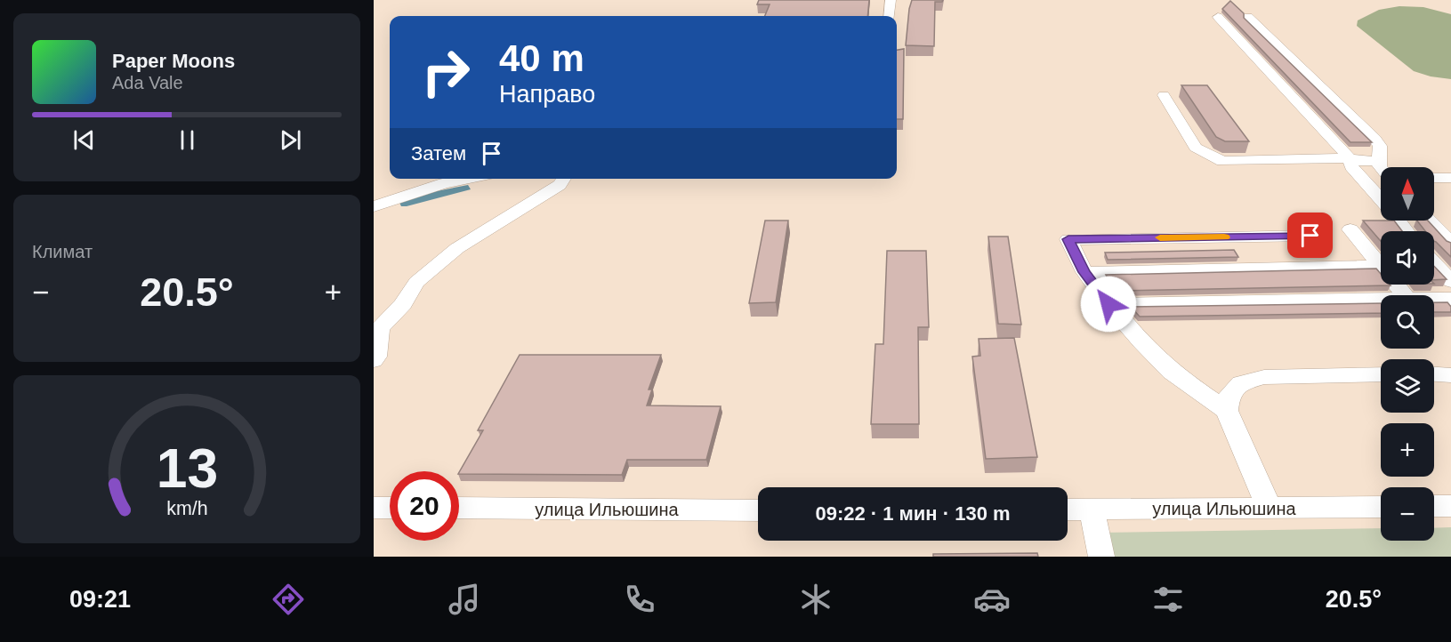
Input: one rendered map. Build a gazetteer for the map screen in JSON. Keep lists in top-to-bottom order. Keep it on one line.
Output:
{"streets":{"street":["улица Ильюшина"]},"north":"top","page":{"turn":["40 m","Направо"],"song":["Paper Moons","Ada Vale"],"then":"Затем","map_buttons":["+","−"],"tile":"Климат","heat":["−","20.5°","+"],"limit":"20","trip":"09:22 · 1 мин · 130 m","tabs":["09:21","20.5°"],"gauge":["13","km/h"]}}
